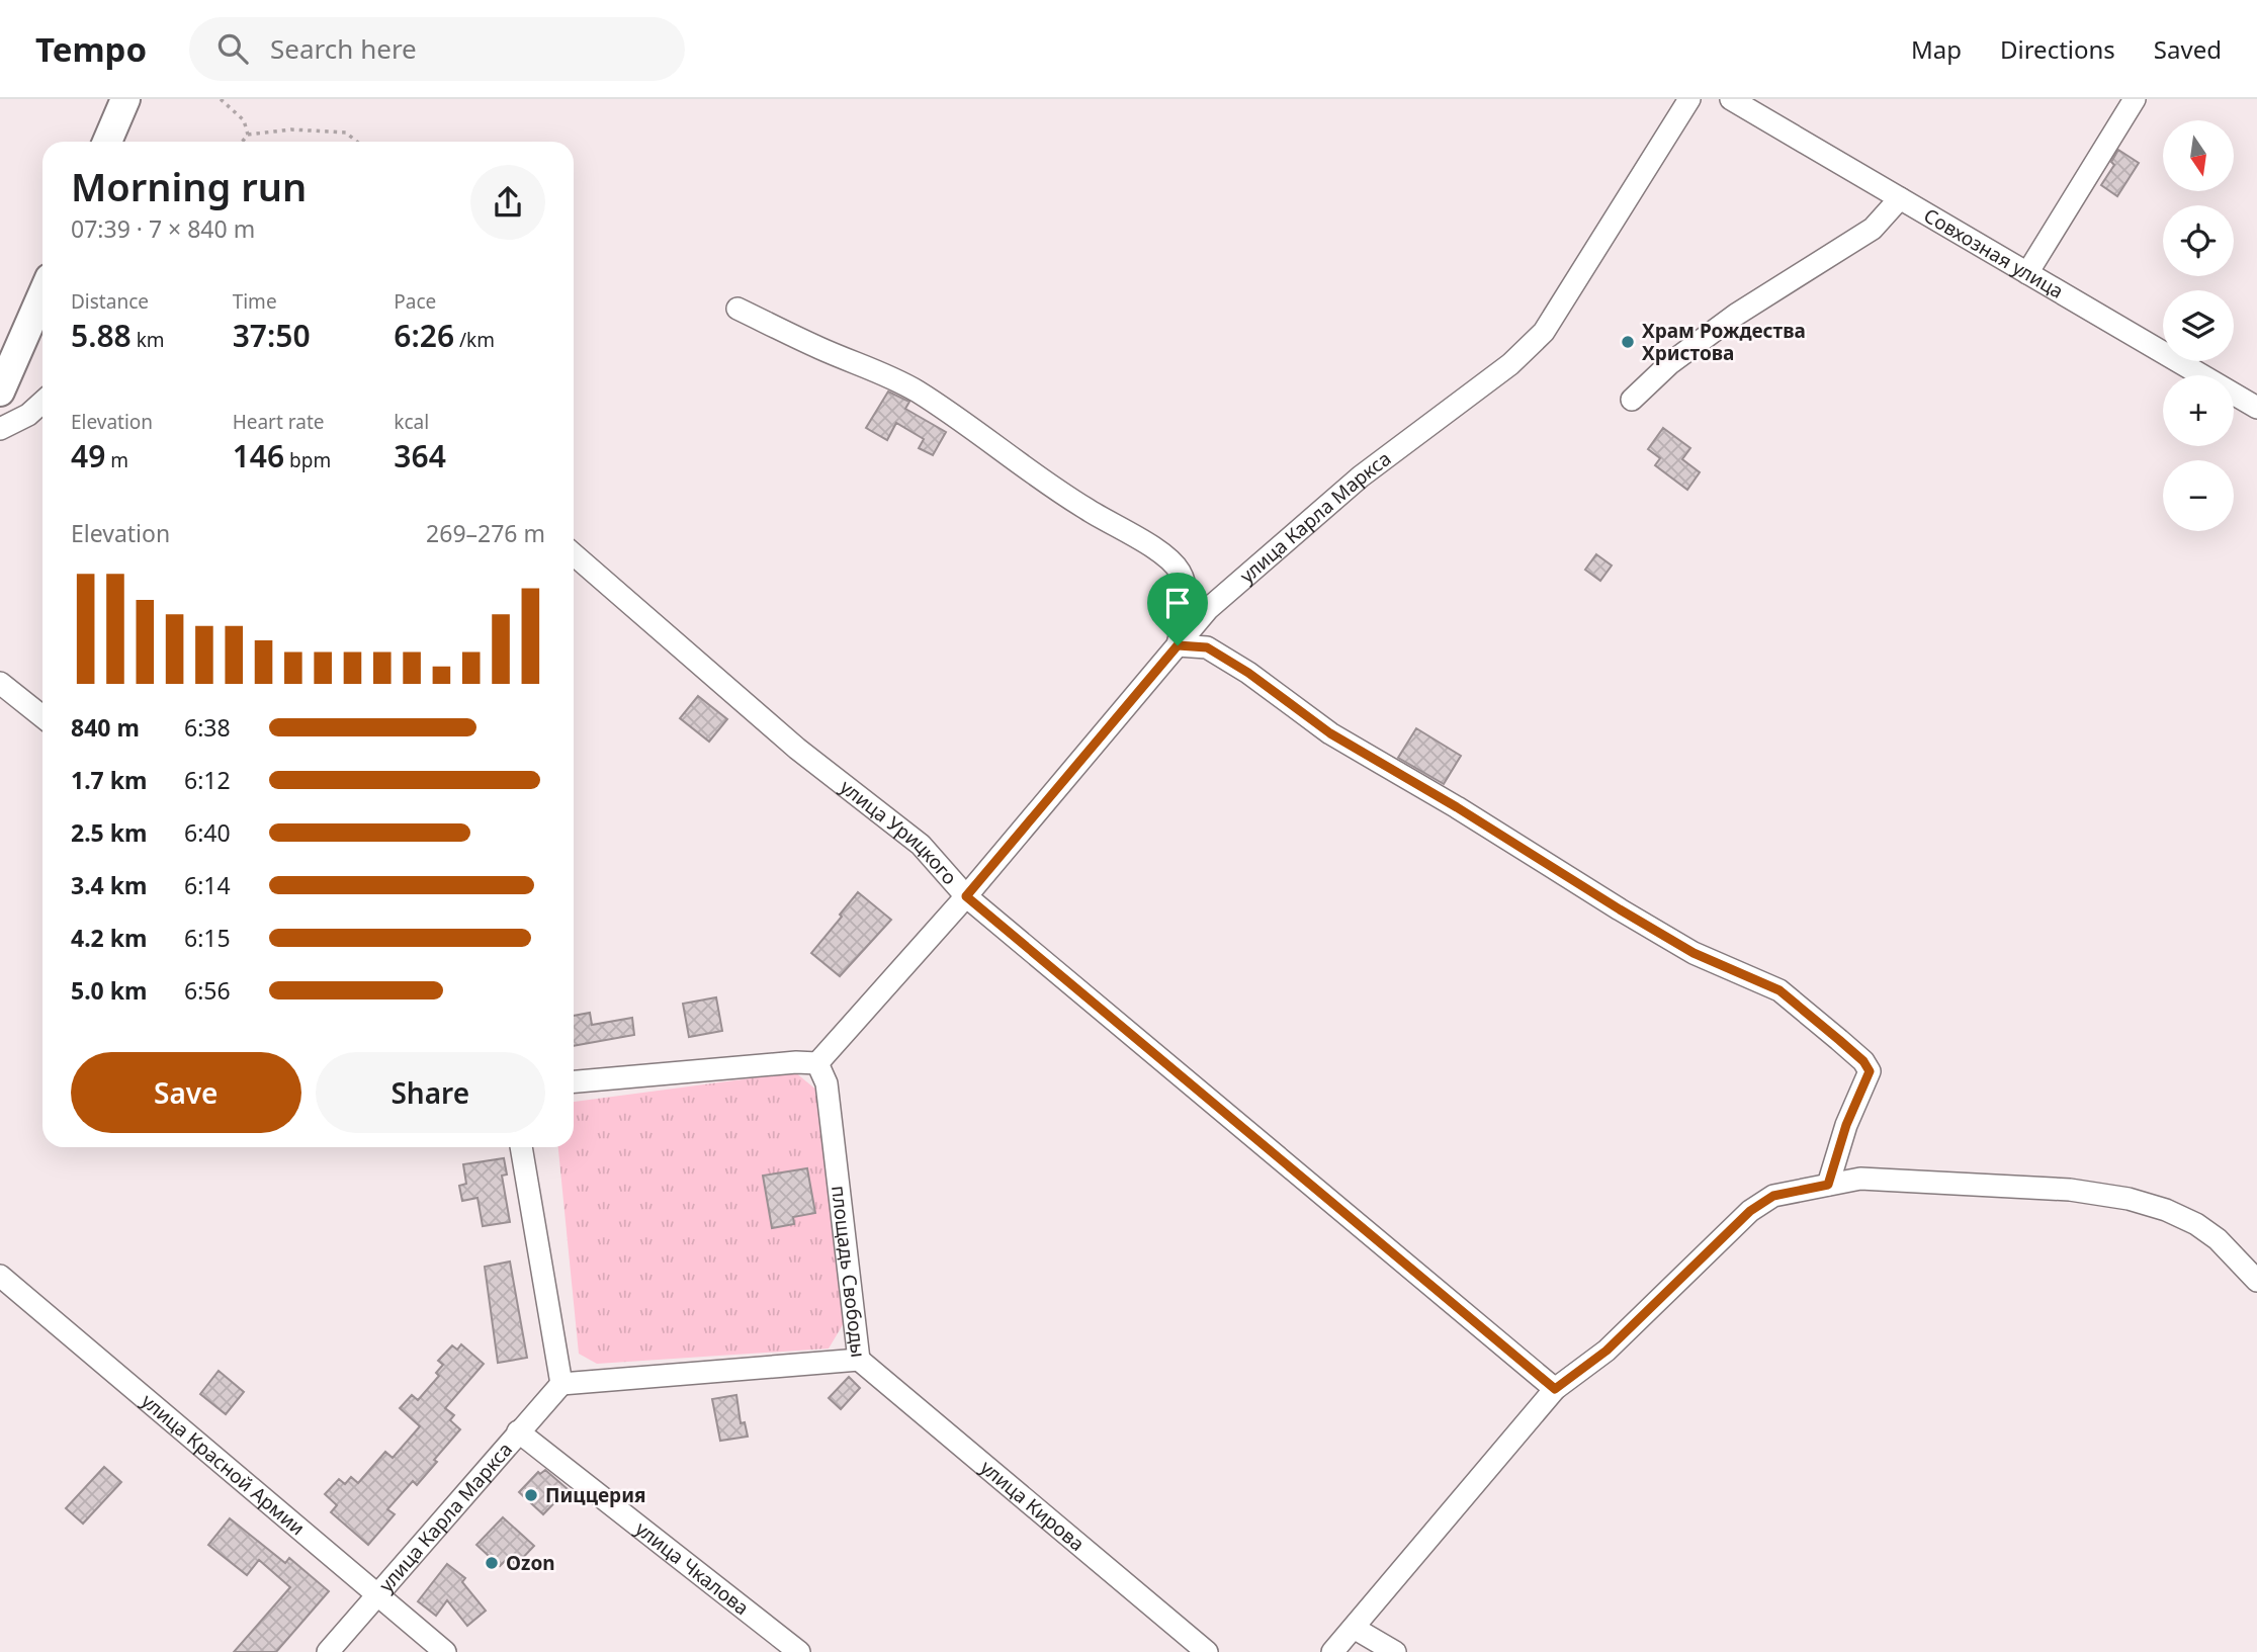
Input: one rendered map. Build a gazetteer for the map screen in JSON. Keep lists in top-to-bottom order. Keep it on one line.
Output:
{"streets":{"street":["Совхозная улица","улица Карла Маркса","улица Урицкого","площадь Свободы","улица Красной Армии","улица Кирова","улица Чкалова"]},"crossings":[["улица Карла Маркса","улица Урицкого"],["улица Карла Маркса","площадь Свободы"],["улица Карла Маркса","улица Красной Армии"],["улица Карла Маркса","улица Чкалова"],["площадь Свободы","улица Кирова"]],"places":["Храм Рождества Христова","Пиццерия","Ozon"],"north":"bottom","page":{"header":"Tempo","search":"Search here","nav":["Map","Directions","Saved"],"map_buttons":["+","−"],"heading":["Morning run","07:39 · 7 × 840 m"],"stats":[["Distance","5.88 km"],["Time","37:50"],["Pace","6:26 /km"],["Elevation","49 m"],["Heart rate","146 bpm"],["kcal","364"]],"chart":["Elevation","269–276 m"],"list":[{"name":"840 m","note":"6:38"},{"name":"1.7 km","note":"6:12"},{"name":"2.5 km","note":"6:40"},{"name":"3.4 km","note":"6:14"},{"name":"4.2 km","note":"6:15"},{"name":"5.0 km","note":"6:56"}],"buttons":["Save","Share"]}}
